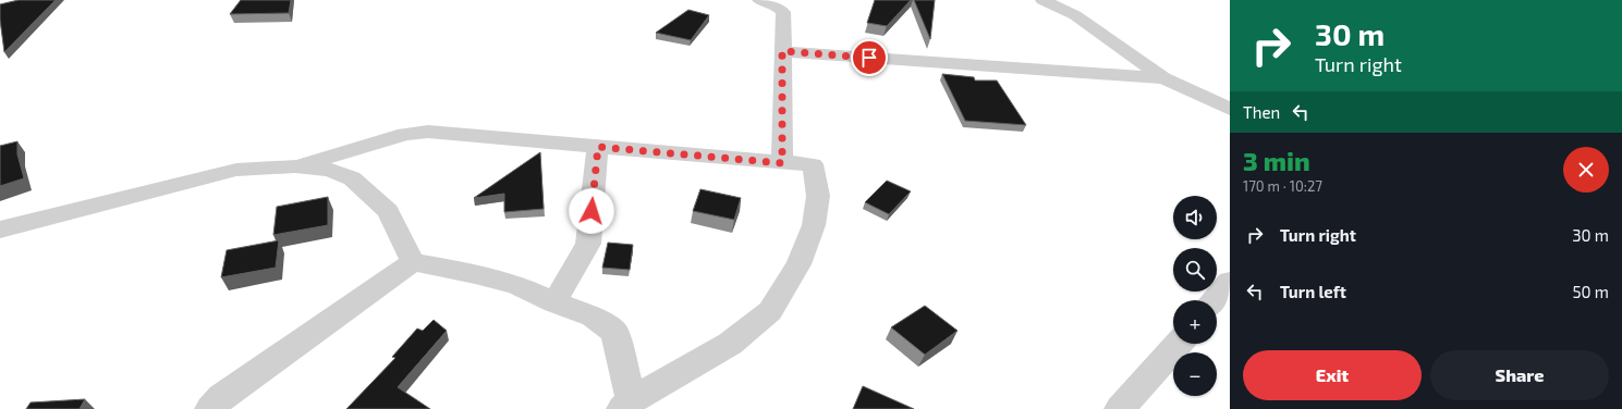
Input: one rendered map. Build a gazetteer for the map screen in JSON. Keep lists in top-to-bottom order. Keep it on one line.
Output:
{"page":{"turn":["30 m","Turn right"],"then":"Then","heading":["3 min","170 m · 10:27"],"map_buttons":["+","−"],"list":[{"name":"Turn right","value":"30 m"},{"name":"Turn left","value":"50 m"}],"buttons":["Exit","Share"]}}
